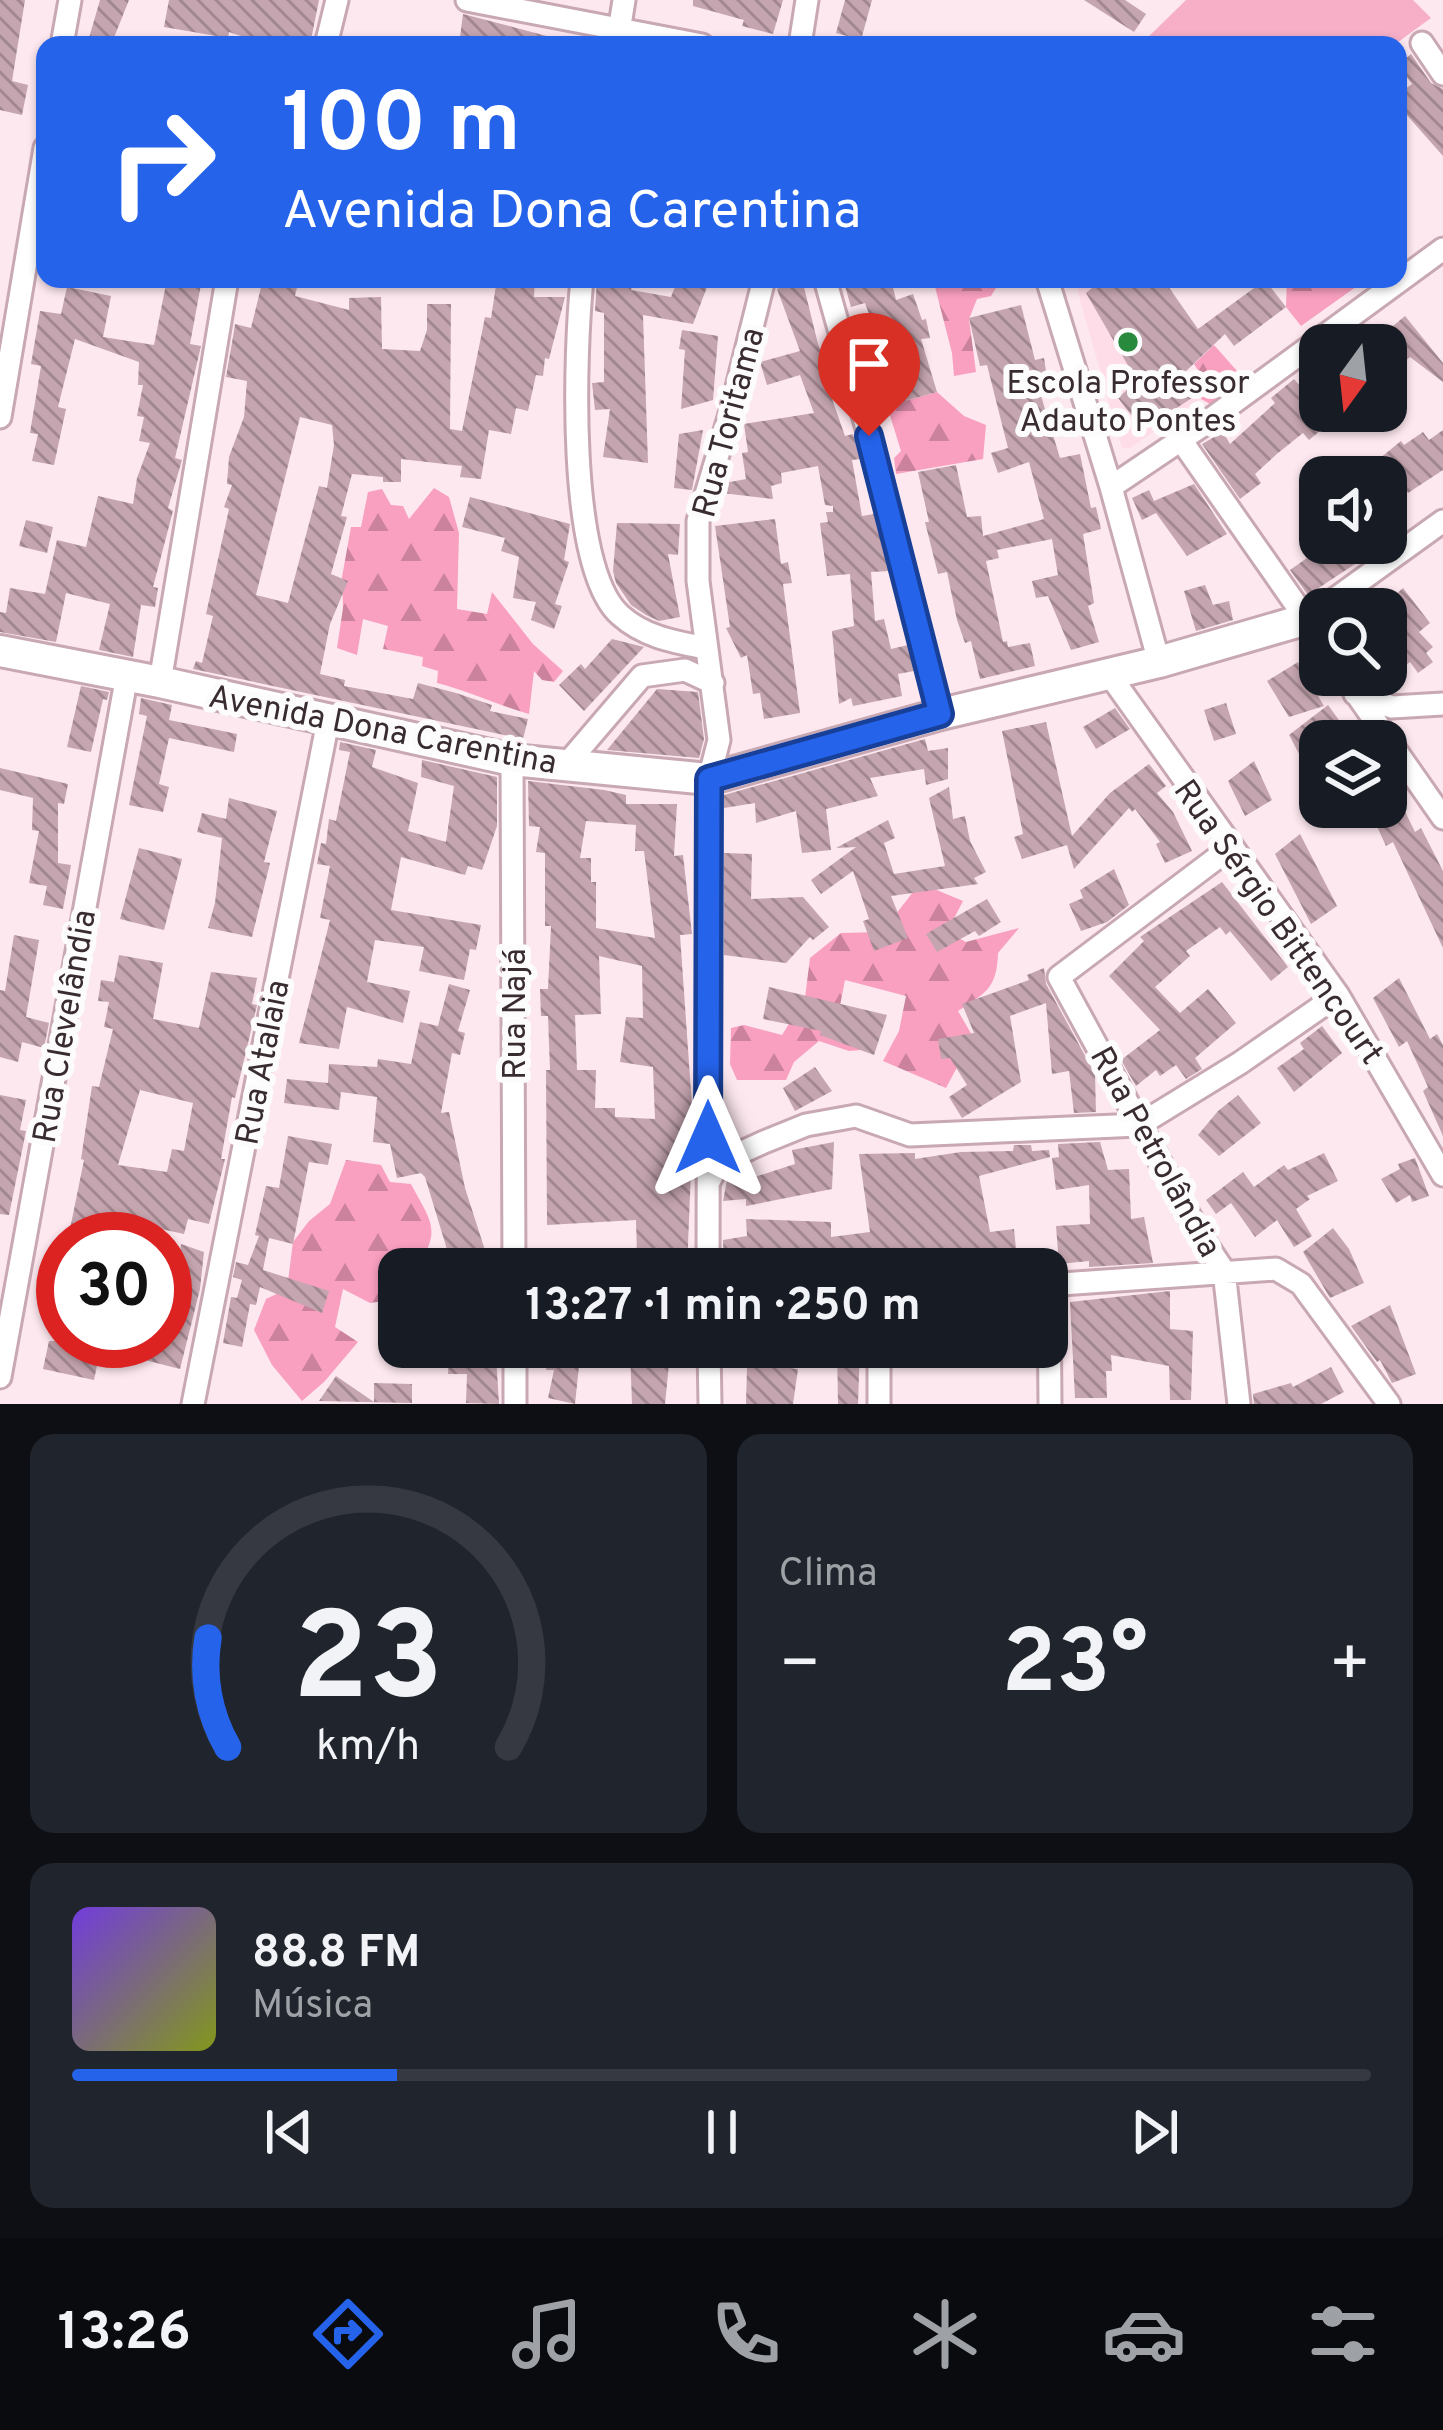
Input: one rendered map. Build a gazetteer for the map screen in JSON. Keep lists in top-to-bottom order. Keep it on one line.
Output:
{"streets":{"street":["Rua Toritama","Avenida Dona Carentina","Rua Sérgio Bittencourt","Rua Najá","Rua Clevelândia","Rua Atalaia","Rua Petrolândia"]},"crossings":[["Rua Toritama","Avenida Dona Carentina"],["Avenida Dona Carentina","Rua Sérgio Bittencourt"],["Avenida Dona Carentina","Rua Najá"],["Avenida Dona Carentina","Rua Clevelândia"],["Avenida Dona Carentina","Rua Atalaia"],["Rua Sérgio Bittencourt","Rua Petrolândia"]],"places":["Escola Professor Adauto Pontes"],"north":"bottom","page":{"turn":["100 m","Avenida Dona Carentina"],"limit":"30","trip":"13:27 · 1 min · 250 m","tile":"Clima","heat":["−","23°","+"],"song":["88.8 FM","Música"],"tabs":"13:26","gauge":["23","km/h"]}}
